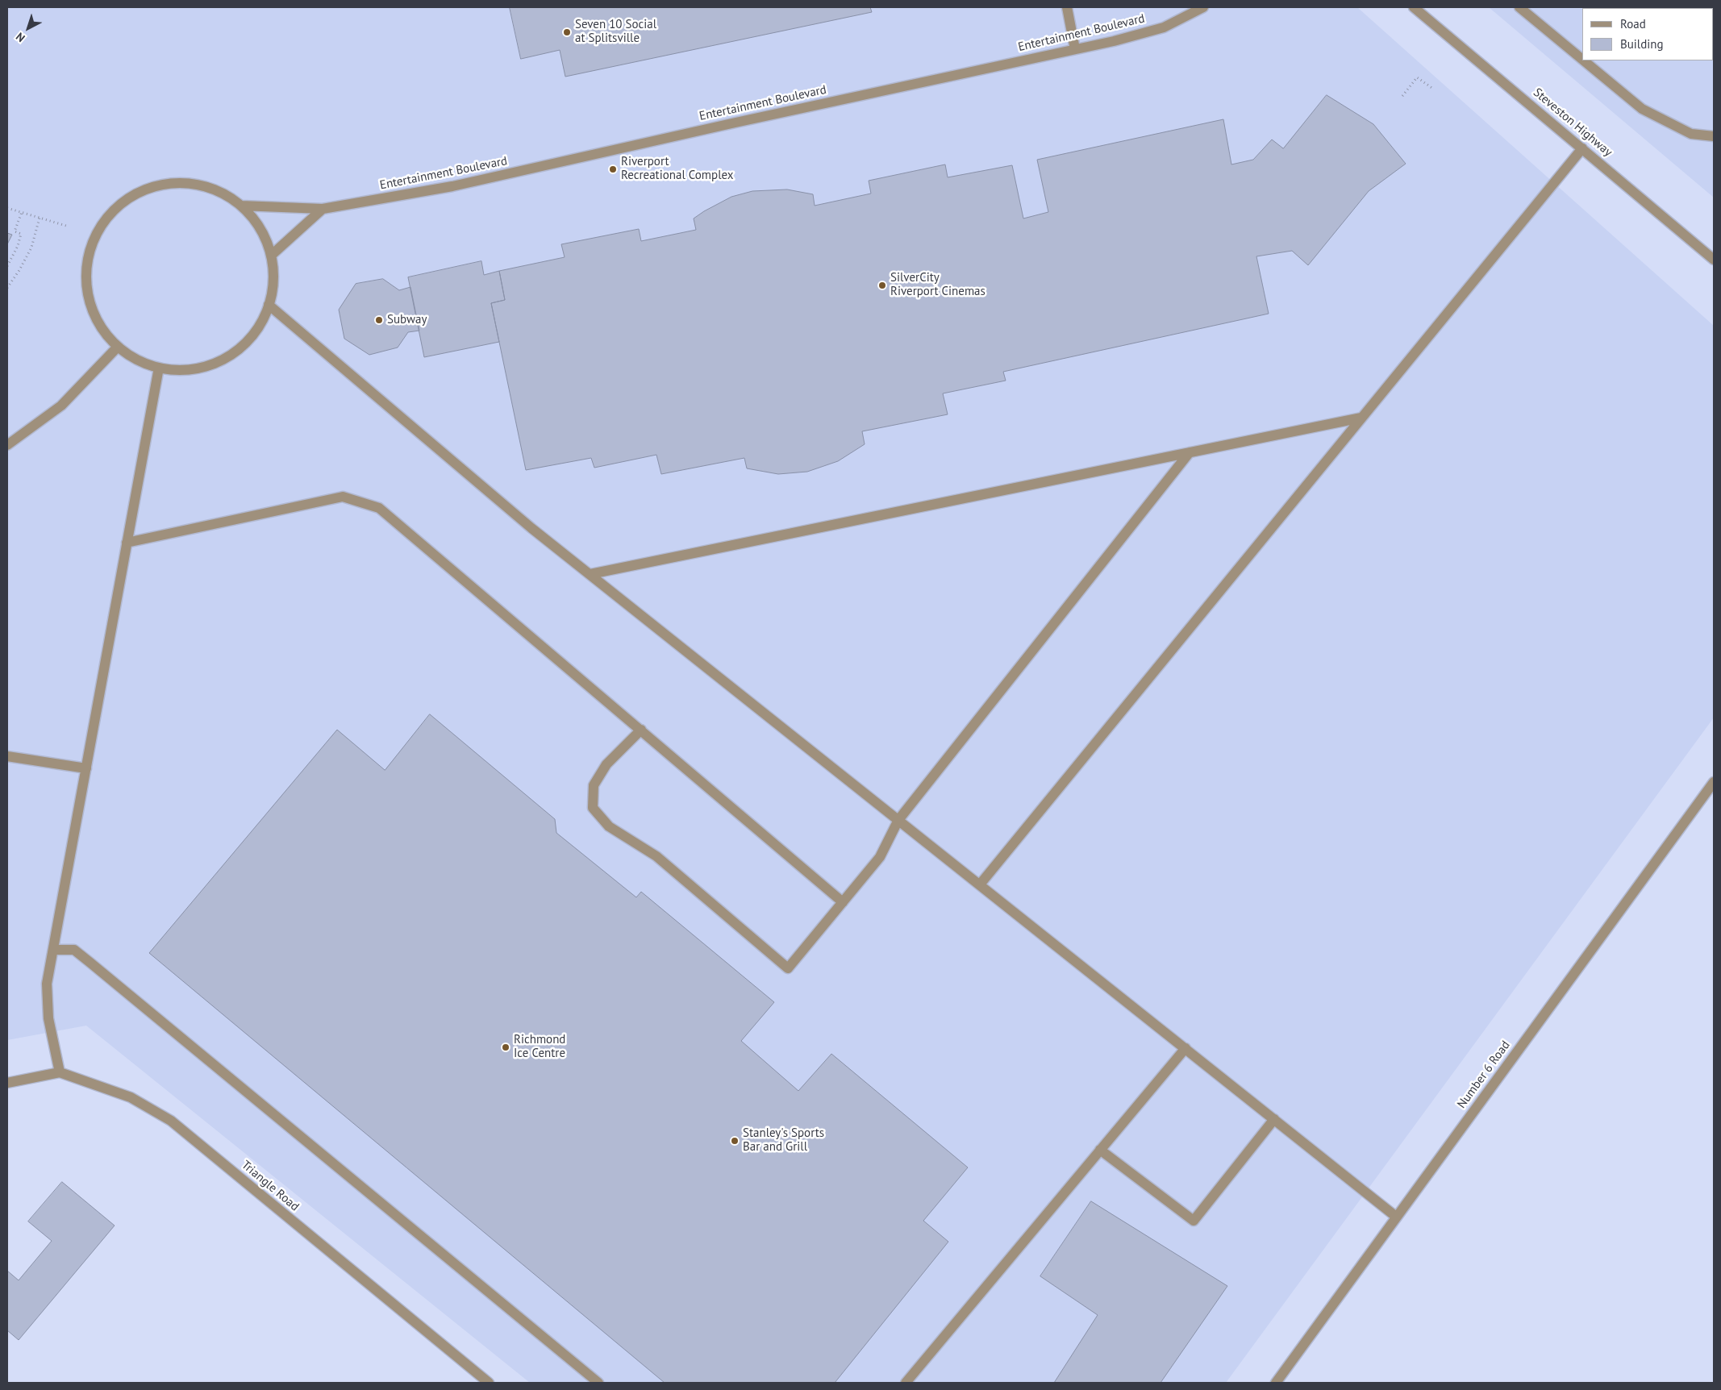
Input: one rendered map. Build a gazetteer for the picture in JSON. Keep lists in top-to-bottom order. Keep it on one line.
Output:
{"streets":{"street":["Entertainment Boulevard","Steveston Highway","Number 6 Road","Triangle Road"]},"places":["Seven 10 Social at Splitsville","Riverport Recreational Complex","SilverCity Riverport Cinemas","Subway","Richmond Ice Centre","Stanley's Sports Bar and Grill"],"legend":["Road","Building"],"north":"bottom left"}
